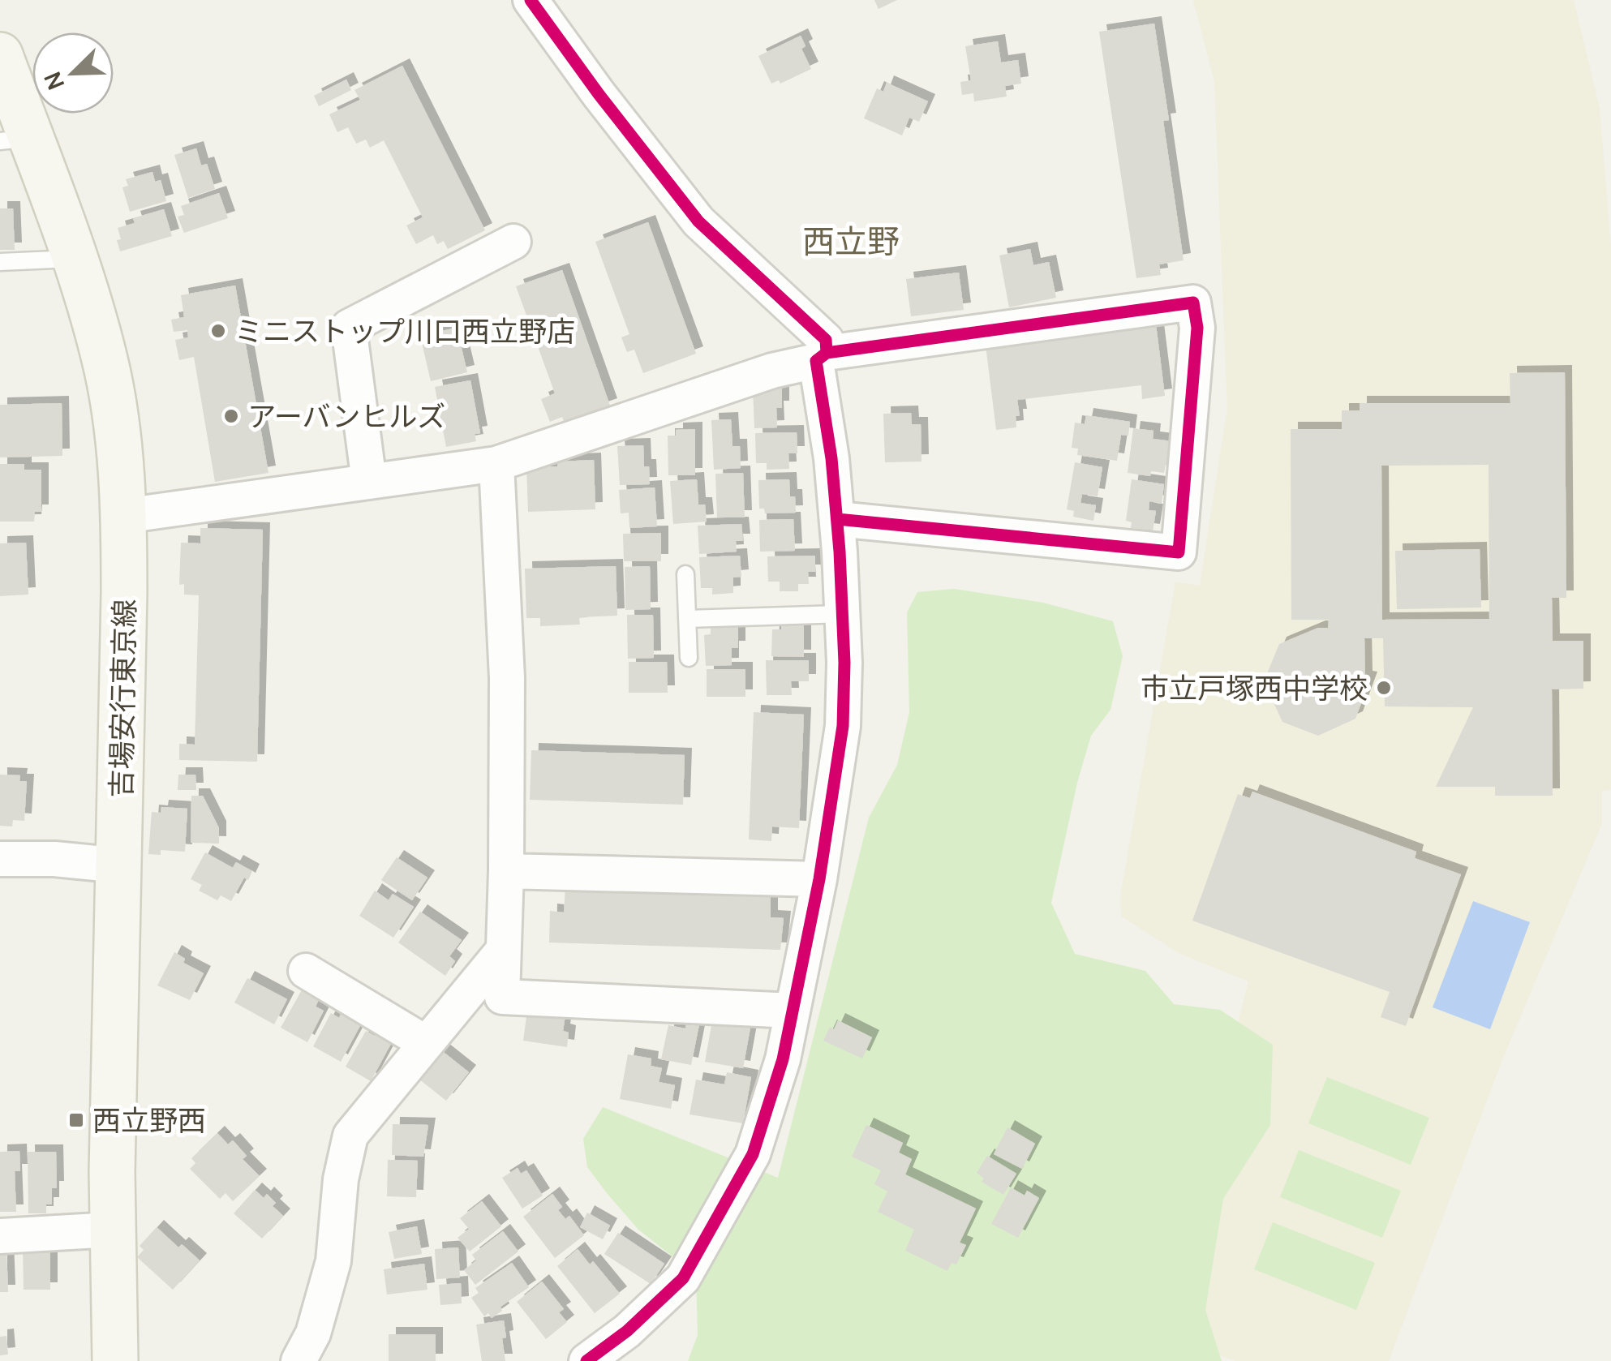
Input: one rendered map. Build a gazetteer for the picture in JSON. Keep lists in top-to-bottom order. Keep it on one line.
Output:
{"streets":{"main road":["吉場安行東京線"]},"districts":["西立野"],"places":{"other":["ミニストップ川口西立野店","アーバンヒルズ","市立戸塚西中学校"],"transit":["西立野西"]},"north":"bottom left"}
